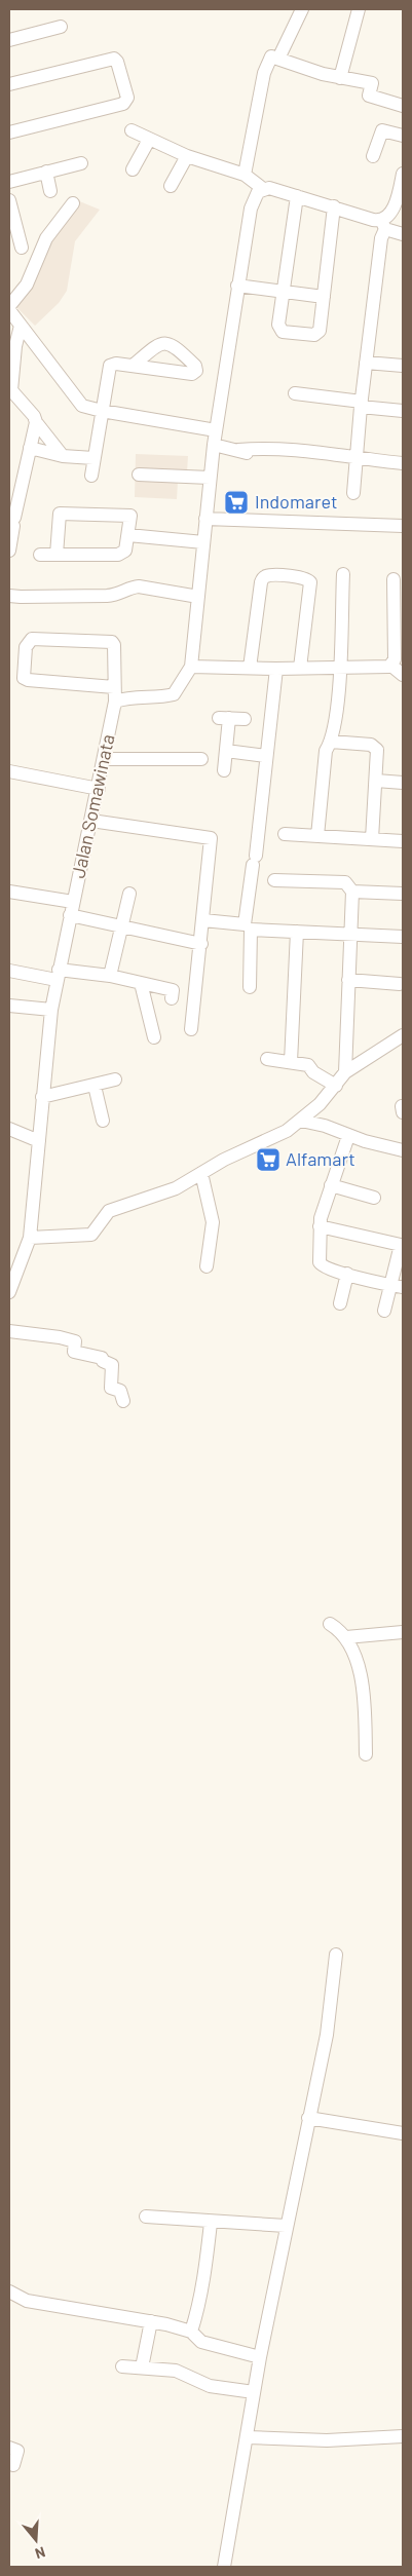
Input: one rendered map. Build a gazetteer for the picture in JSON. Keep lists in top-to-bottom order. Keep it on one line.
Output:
{"streets":{"street":["Jalan Somawinata"]},"places":{"supermarket":["Indomaret","Alfamart"]},"north":"bottom"}
